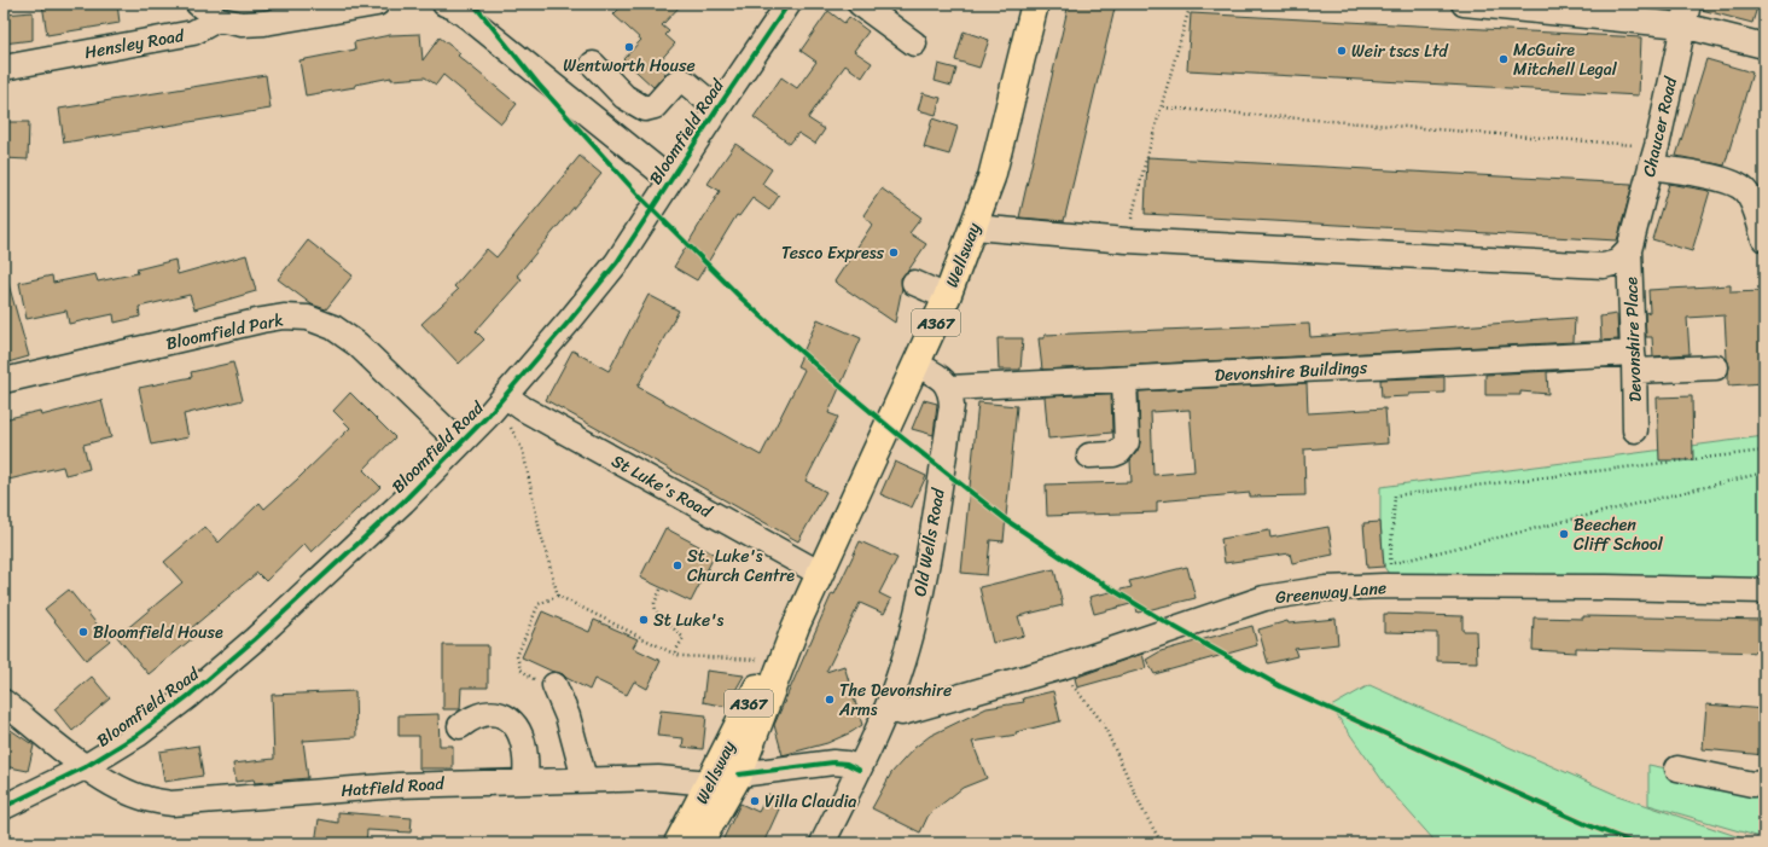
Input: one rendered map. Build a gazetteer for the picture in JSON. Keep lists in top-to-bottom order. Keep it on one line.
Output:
{"streets":{"main road":["Wellsway","A367"],"street":["Hensley Road","Chaucer Road","Bloomfield Road","Bloomfield Park","Devonshire Place","Devonshire Buildings","St Luke's Road","Old Wells Road","Greenway Lane","Hatfield Road"]},"crossings":[["Chaucer Road","Devonshire Place"],["Bloomfield Road","Bloomfield Park"],["Bloomfield Road","St Luke's Road"],["Bloomfield Road","Hatfield Road"],["Wellsway","St Luke's Road"],["Wellsway","Hatfield Road"],["Devonshire Place","Devonshire Buildings"],["Devonshire Buildings","Old Wells Road"],["Old Wells Road","Greenway Lane"]],"places":["Wentworth House","Weir tscs Ltd","McGuire Mitchell Legal","Tesco Express","Beechen Cliff School","St. Luke's Church Centre","St Luke's","Bloomfield House","The Devonshire Arms","Villa Claudia"]}
